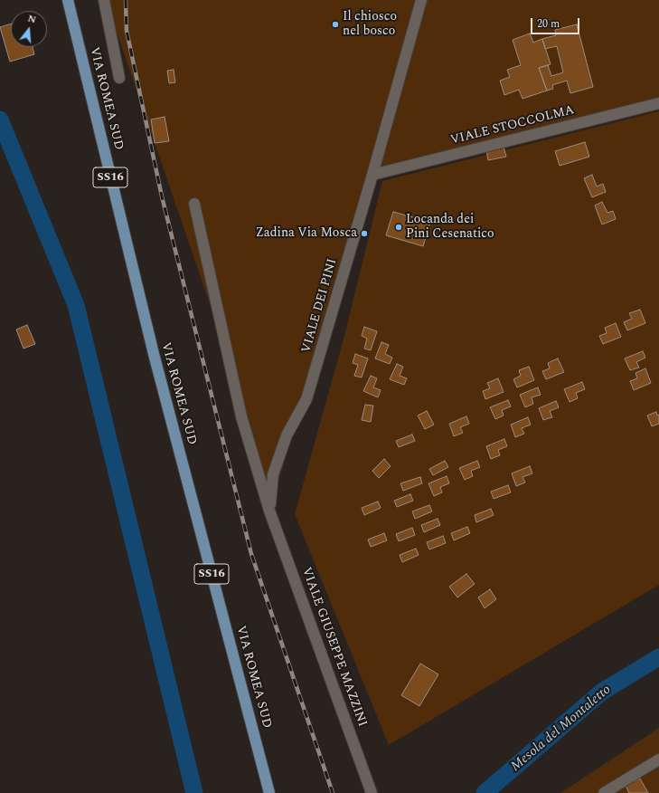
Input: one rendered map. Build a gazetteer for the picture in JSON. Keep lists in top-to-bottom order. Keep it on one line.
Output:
{"streets":{"main road":["VIA ROMEA SUD","SS16"],"street":["VIALE STOCCOLMA","VIALE DEI PINI","VIALE GIUSEPPE MAZZINI"]},"crossings":[["VIALE STOCCOLMA","VIALE DEI PINI"],["VIALE DEI PINI","VIALE GIUSEPPE MAZZINI"]],"water":["Mesola del Montaletto"],"places":["Il chiosco nel bosco","Locanda dei Pini Cesenatico","Zadina Via Mosca"],"scale_bar":"20 m","north":"top"}
